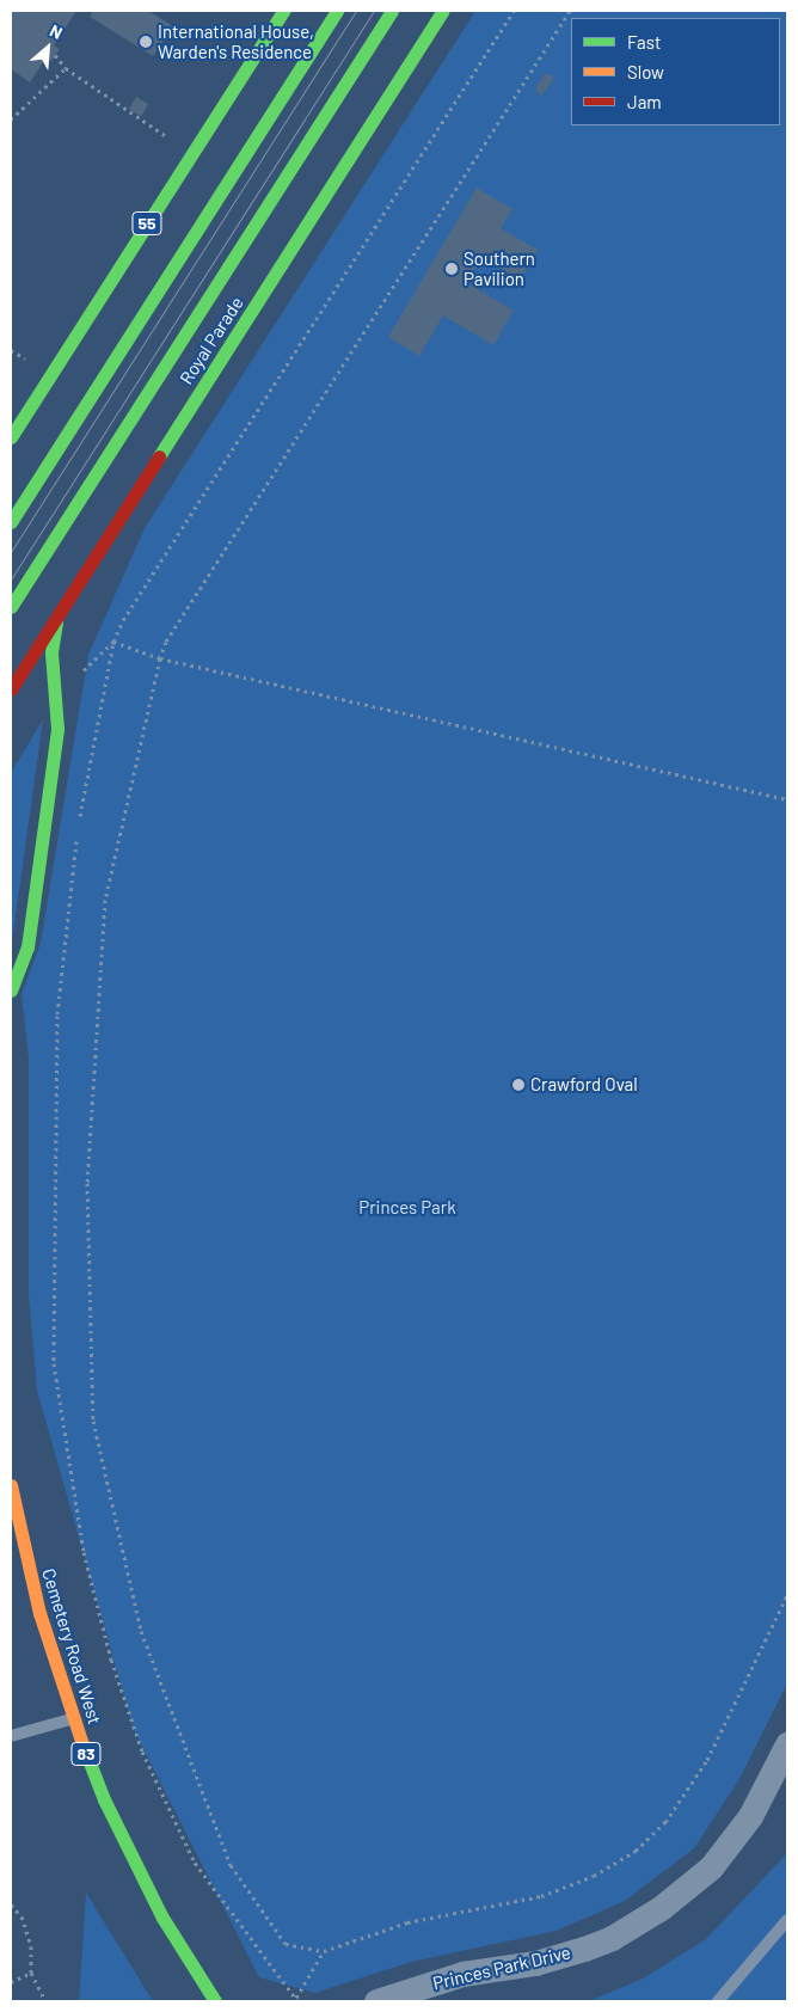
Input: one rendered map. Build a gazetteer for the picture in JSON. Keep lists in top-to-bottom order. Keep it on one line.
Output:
{"streets":{"highway":["55","Royal Parade","Cemetery Road West","83"],"street":["Princes Park Drive"]},"parks":["Princes Park"],"places":["International House, Warden's Residence","Southern Pavilion","Crawford Oval"],"legend":["Fast","Slow","Jam"],"north":"top right"}
